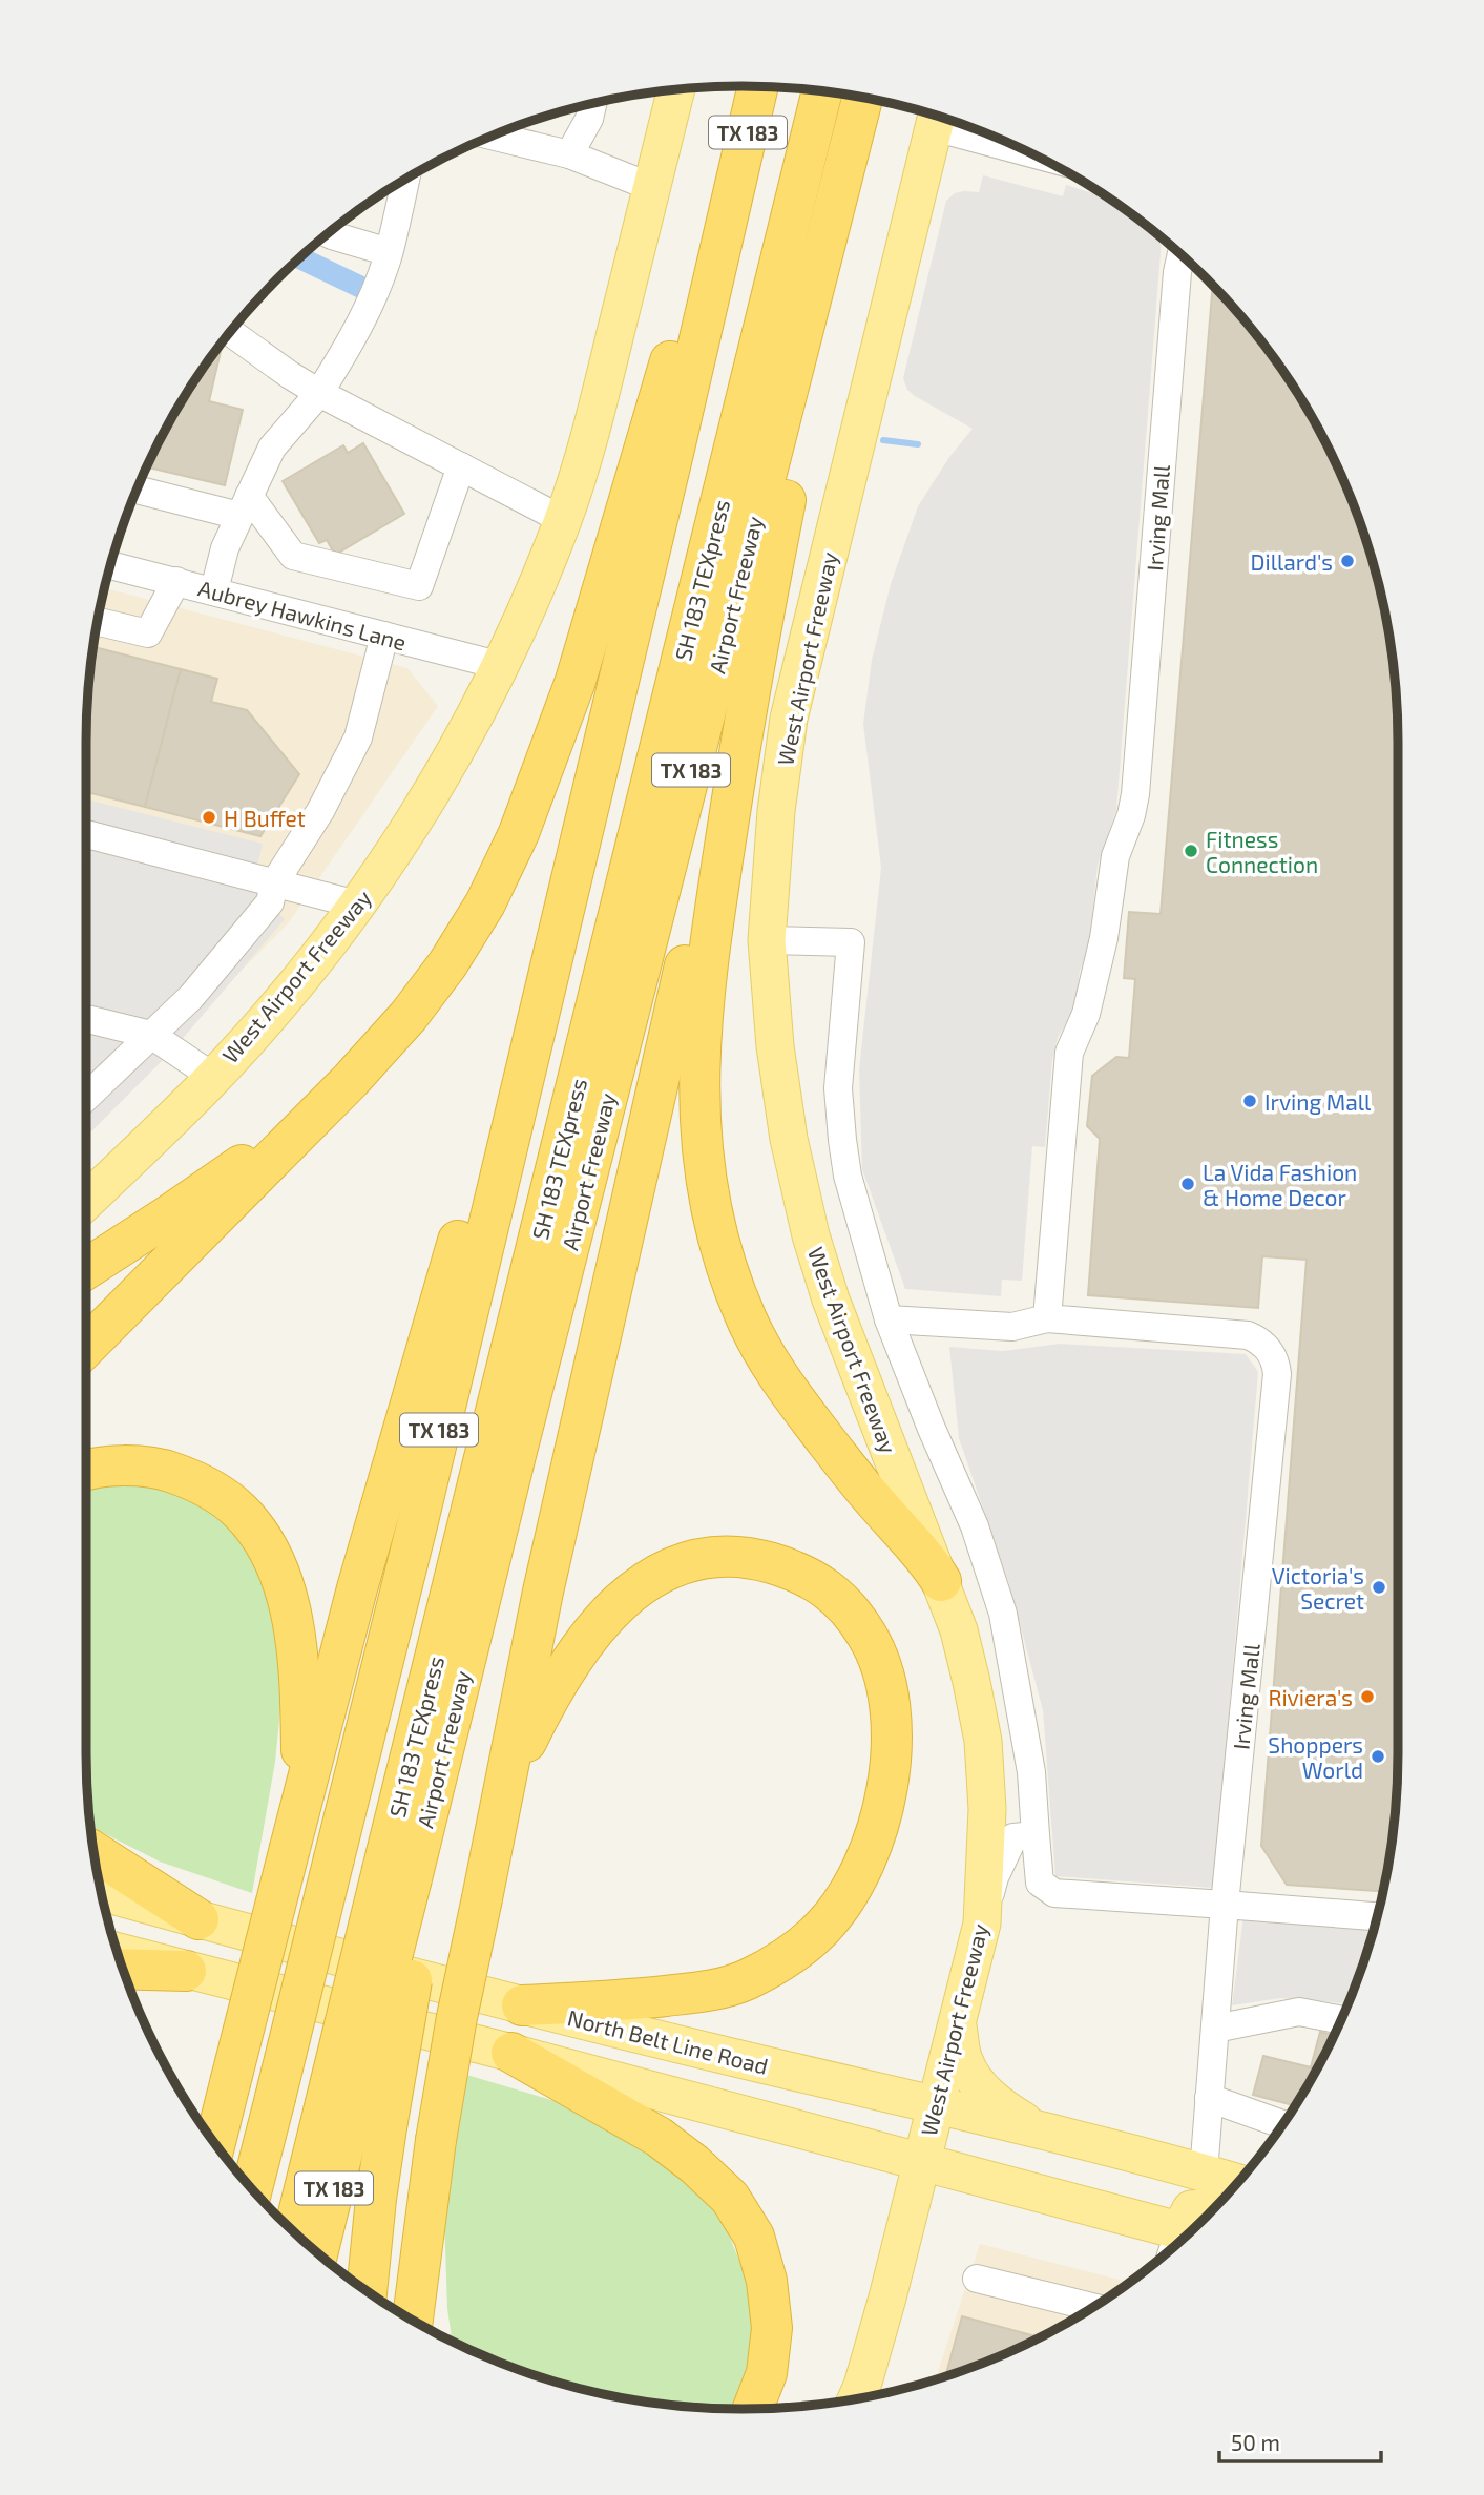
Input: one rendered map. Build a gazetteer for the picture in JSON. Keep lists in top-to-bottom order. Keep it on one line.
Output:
{"streets":{"highway":["TX 183","SH 183 TEXpress","Airport Freeway"],"main road":["West Airport Freeway","North Belt Line Road"],"street":["Irving Mall","Aubrey Hawkins Lane"]},"crossings":[["SH 183 TEXpress","Airport Freeway"],["Aubrey Hawkins Lane","West Airport Freeway"],["West Airport Freeway","North Belt Line Road"]],"places":["Dillard's","H Buffet","Fitness Connection","Irving Mall","La Vida Fashion & Home Decor","Victoria's Secret","Riviera's","Shoppers World"],"scale_bar":"50 m"}
